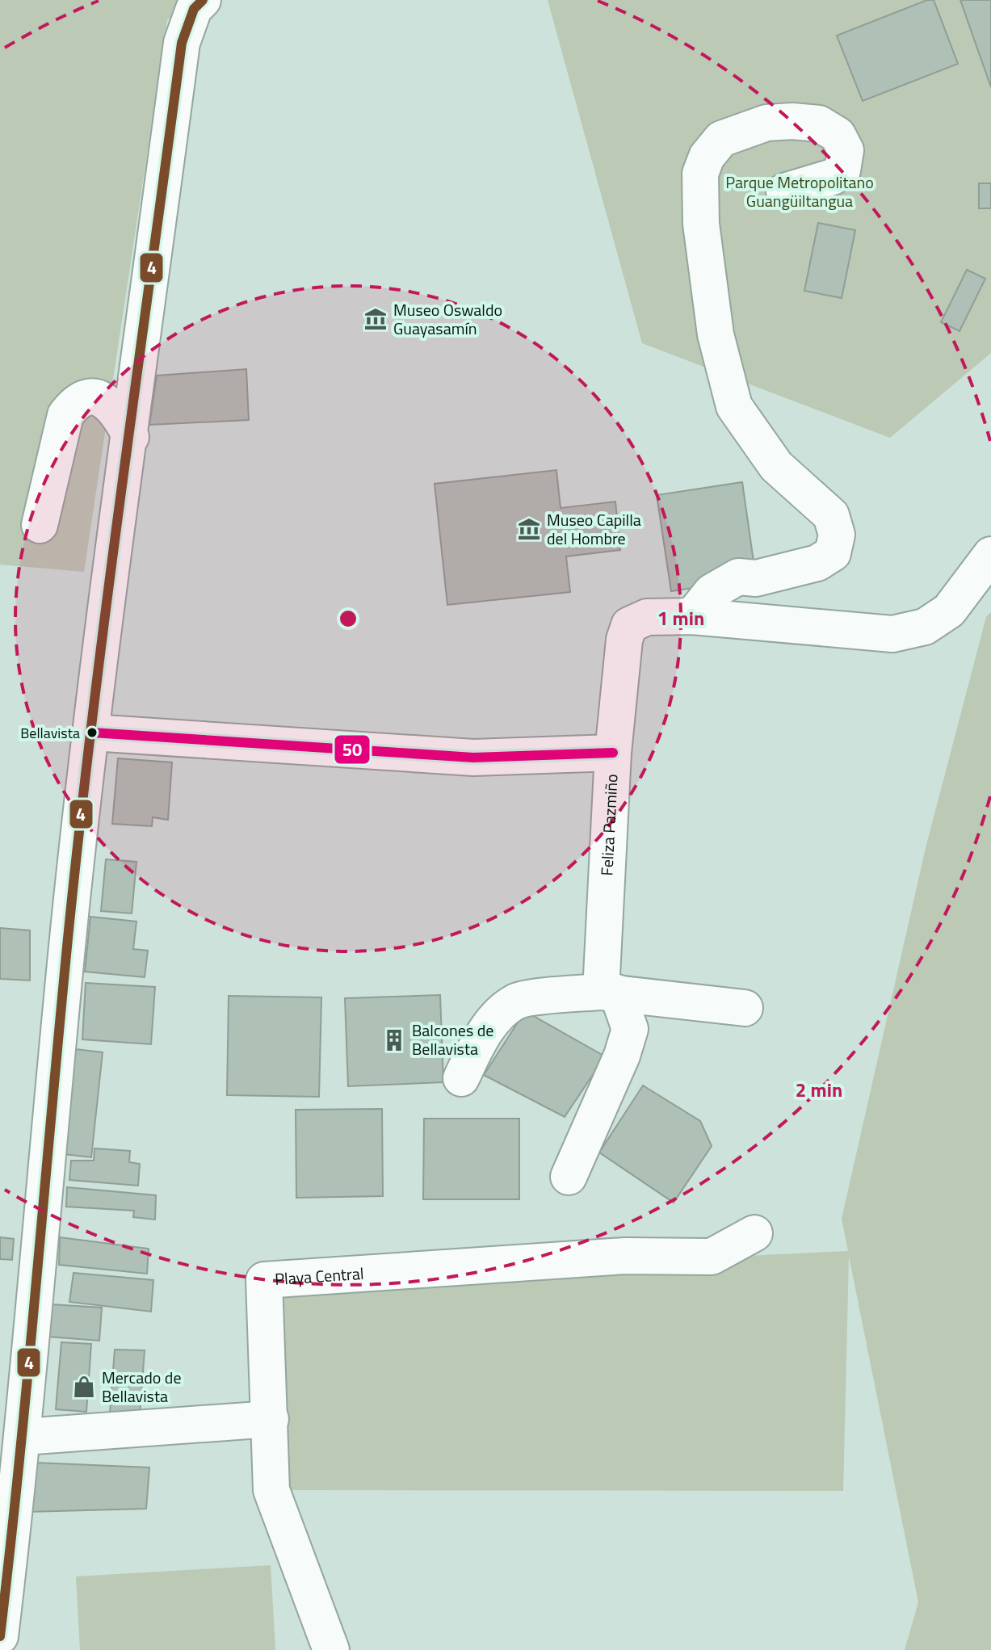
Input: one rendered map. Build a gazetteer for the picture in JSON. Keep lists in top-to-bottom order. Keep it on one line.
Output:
{"streets":{"street":["Feliza Pazmiño","Playa Central"]},"parks":["Parque Metropolitano Guangüiltangua"],"places":{"museum":["Museo Oswaldo Guayasamín","Museo Capilla del Hombre"],"other":["Bellavista"],"building":["Balcones de Bellavista"],"shop":["Mercado de Bellavista"]},"lines":["transit line 4","transit line 50"],"rings":["1 min","2 min"]}
